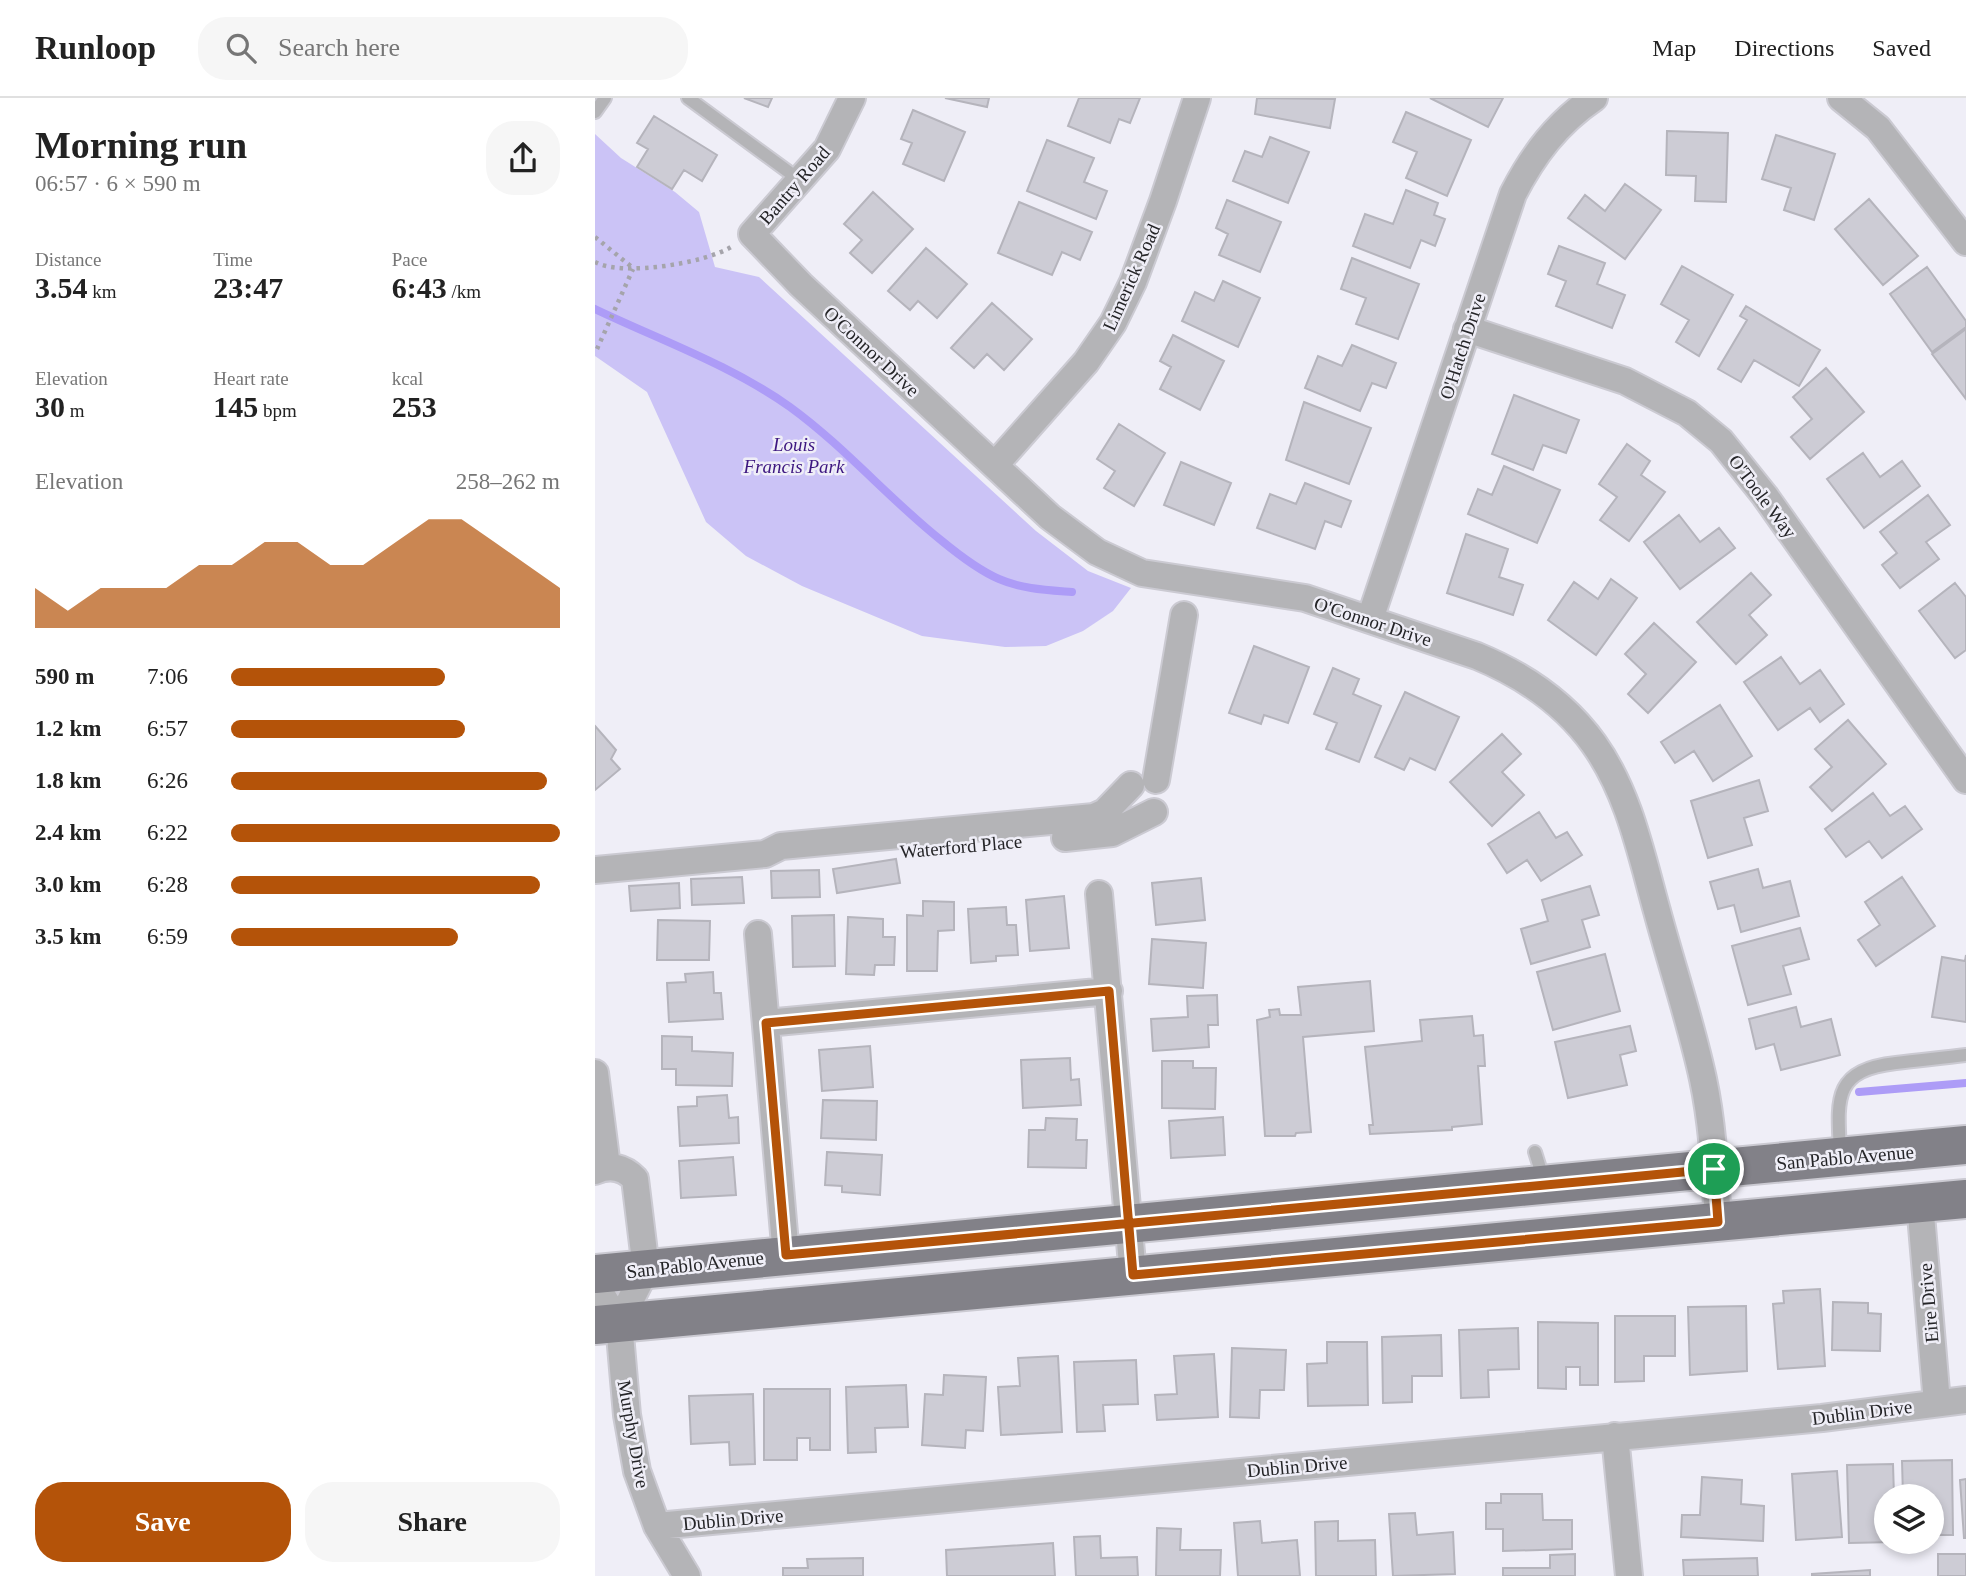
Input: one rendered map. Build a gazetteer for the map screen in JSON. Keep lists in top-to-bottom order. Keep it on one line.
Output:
{"streets":{"main road":["San Pablo Avenue"],"street":["Bantry Road","Limerick Road","O'Hatch Drive","O'Connor Drive","O'Toole Way","Waterford Place","Eire Drive","Dublin Drive","Murphy Drive"]},"crossings":[["Bantry Road","O'Connor Drive"],["Limerick Road","O'Connor Drive"],["O'Hatch Drive","O'Connor Drive"],["O'Hatch Drive","O'Toole Way"],["O'Connor Drive","San Pablo Avenue"],["Eire Drive","Dublin Drive"],["Dublin Drive","Murphy Drive"]],"parks":["Louis Francis Park"],"page":{"header":"Runloop","search":"Search here","nav":["Map","Directions","Saved"],"heading":["Morning run","06:57 · 6 × 590 m"],"stats":[["Distance","3.54 km"],["Time","23:47"],["Pace","6:43 /km"],["Elevation","30 m"],["Heart rate","145 bpm"],["kcal","253"]],"chart":["Elevation","258–262 m"],"list":[{"name":"590 m","note":"7:06"},{"name":"1.2 km","note":"6:57"},{"name":"1.8 km","note":"6:26"},{"name":"2.4 km","note":"6:22"},{"name":"3.0 km","note":"6:28"},{"name":"3.5 km","note":"6:59"}],"buttons":["Save","Share"]}}
